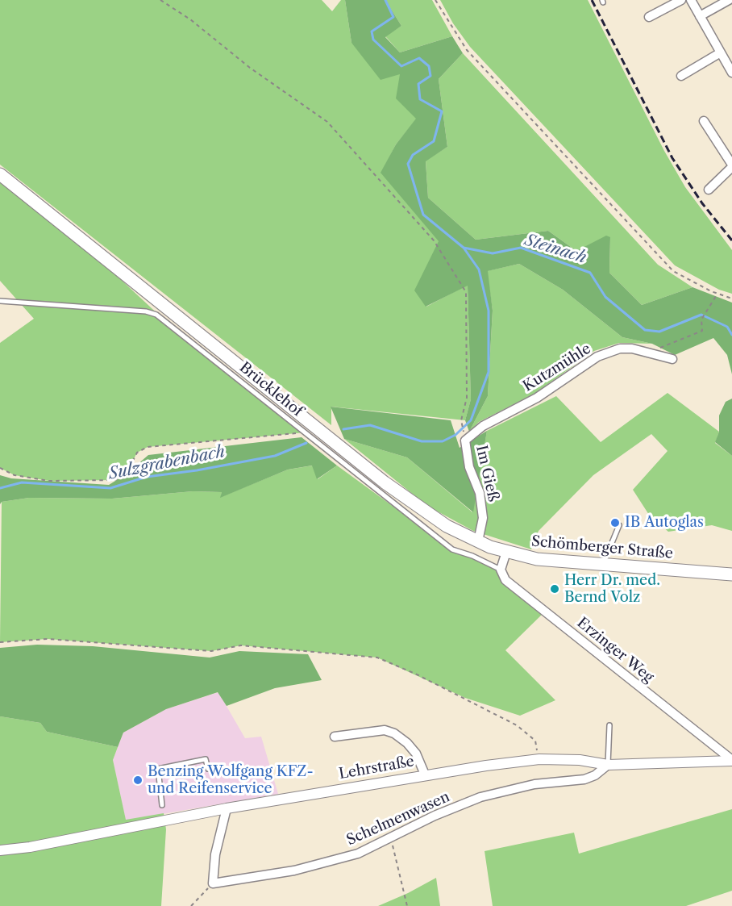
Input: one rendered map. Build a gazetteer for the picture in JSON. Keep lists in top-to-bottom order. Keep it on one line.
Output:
{"streets":{"main road":["Schömberger Straße"],"street":["Kutzmühle","Im Gieß","Erzinger Weg","Lehrstraße","Schelmenwasen"],"lane":["Brücklehof"]},"crossings":[["Kutzmühle","Im Gieß"],["Brücklehof","Erzinger Weg"],["Im Gieß","Schömberger Straße"],["Erzinger Weg","Lehrstraße"],["Lehrstraße","Schelmenwasen"]],"water":["Steinach","Sulzgrabenbach"],"places":["IB Autoglas","Herr Dr. med. Bernd Volz","Benzing Wolfgang KFZ- und Reifenservice"]}
